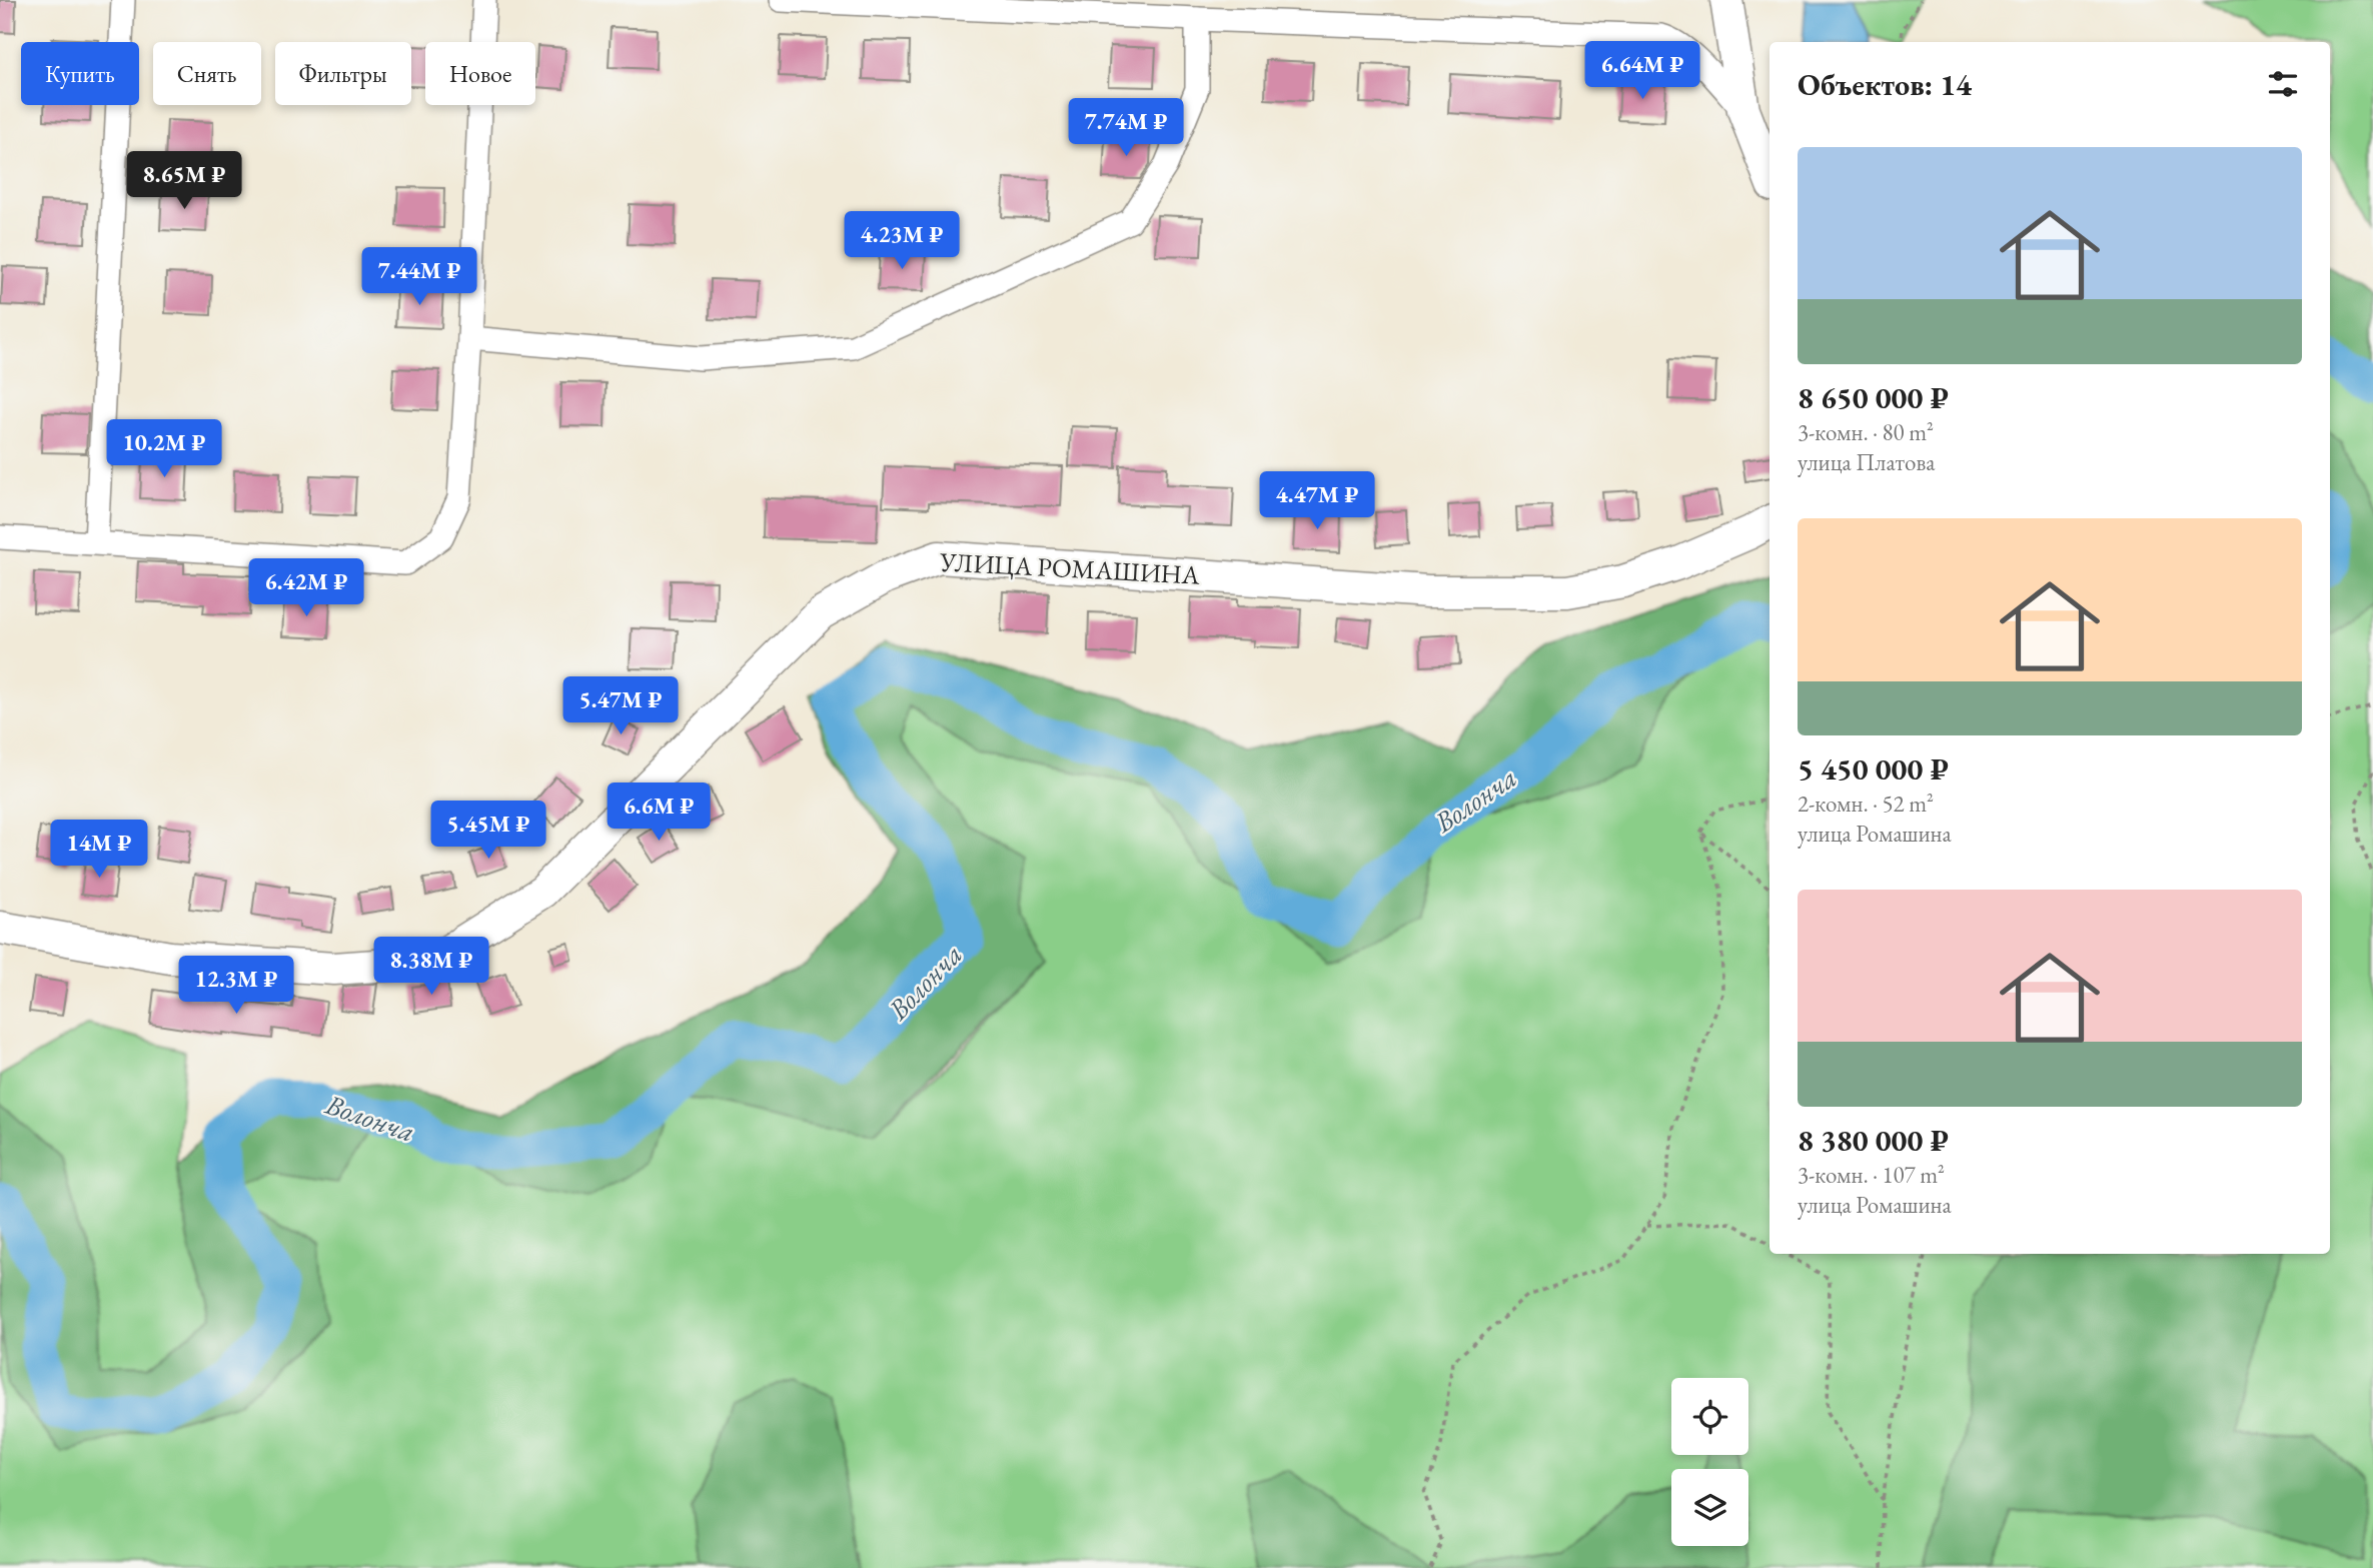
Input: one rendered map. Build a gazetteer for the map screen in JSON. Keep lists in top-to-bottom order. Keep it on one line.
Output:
{"streets":{"street":["УЛИЦА РОМАШИНА"]},"water":["Волонча"],"page":{"price":["6.64M ₽","7.74M ₽","8.65M ₽","4.23M ₽","7.44M ₽","10.2M ₽","4.47M ₽","6.42M ₽","5.47M ₽","6.6M ₽","5.45M ₽","14M ₽","8.38M ₽","12.3M ₽"],"chip":["Купить","Снять","Фильтры","Новое"],"heading":"Объектов: 14","list":[{"name":"8 650 000 ₽","note":"3-комн. · 80 m² · улица Платова"},{"name":"5 450 000 ₽","note":"2-комн. · 52 m² · улица Ромашина"},{"name":"8 380 000 ₽","note":"3-комн. · 107 m² · улица Ромашина"}]}}
